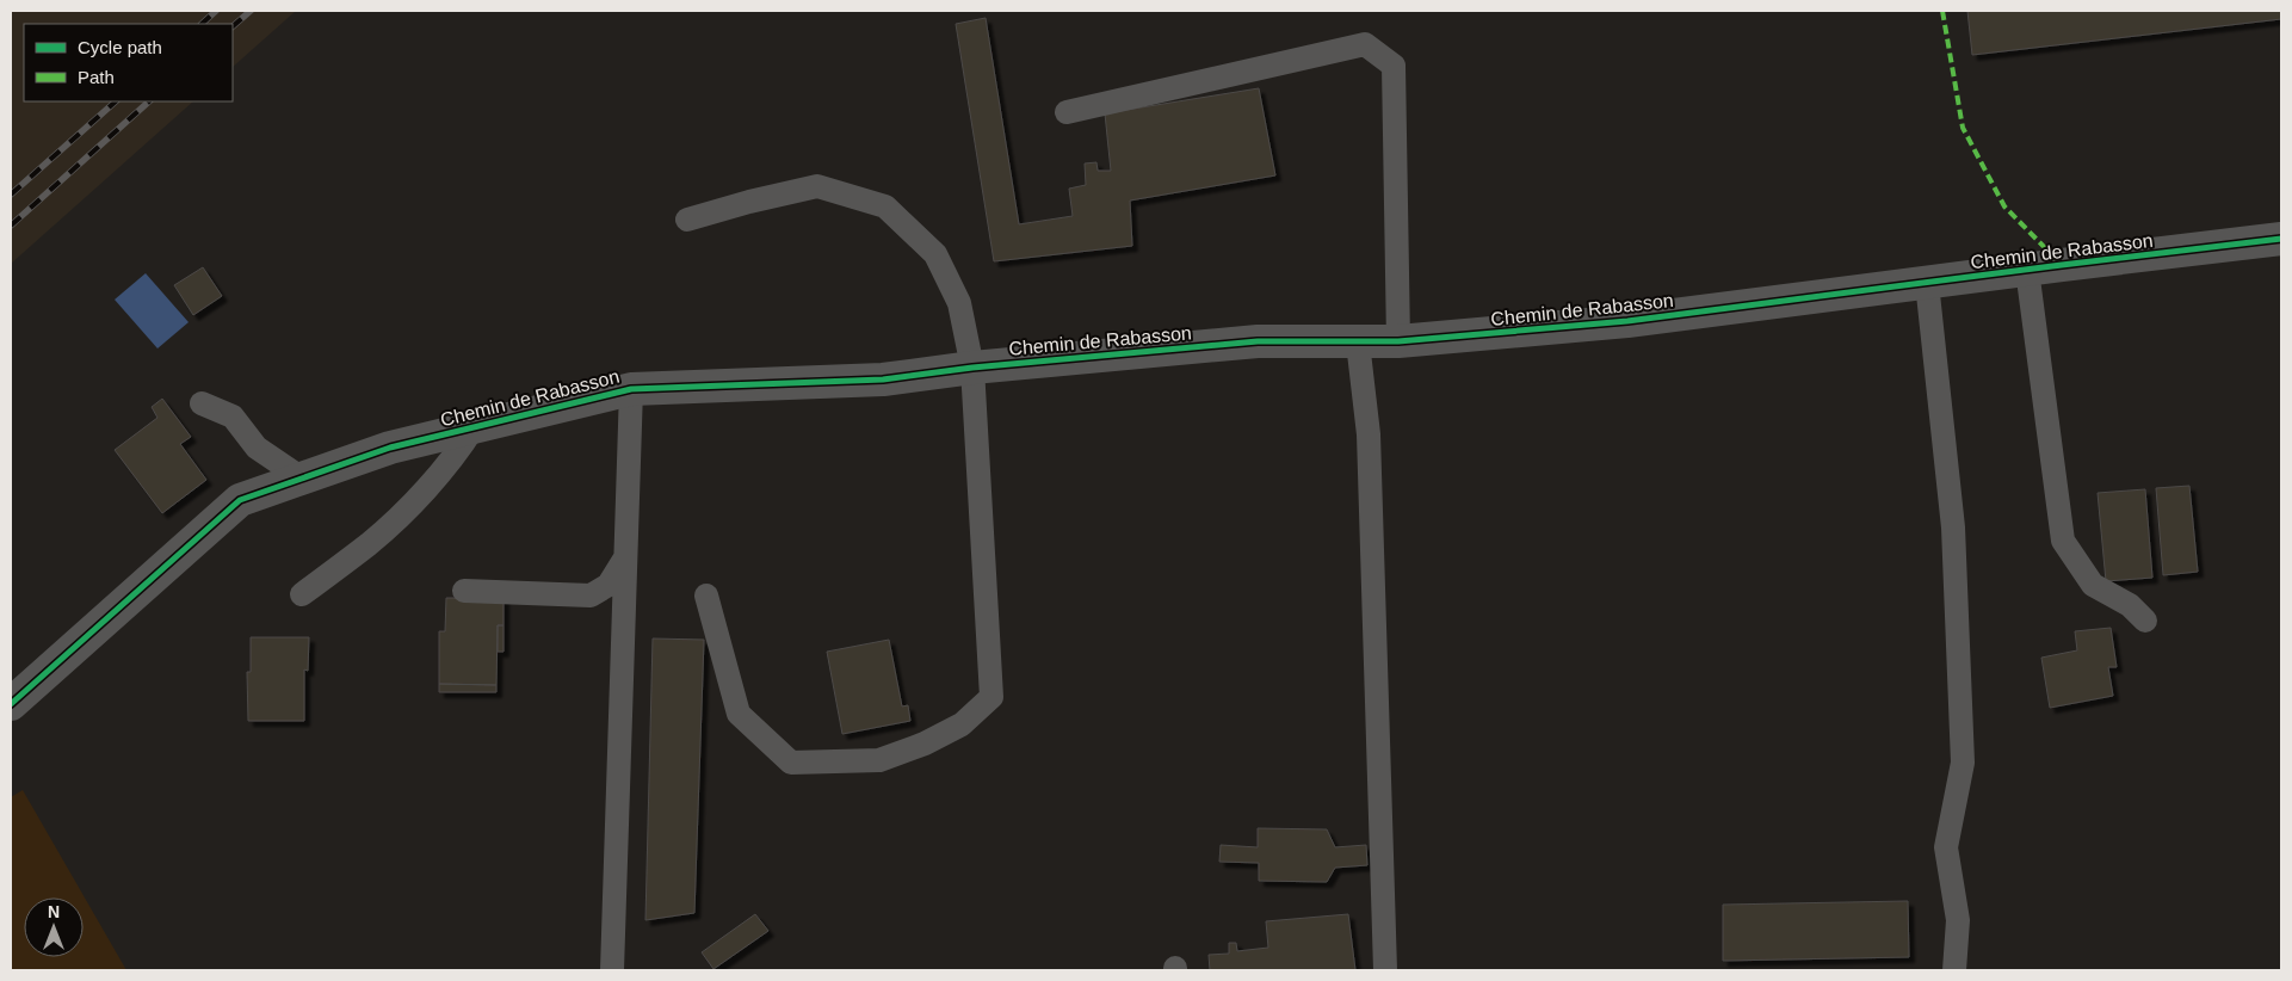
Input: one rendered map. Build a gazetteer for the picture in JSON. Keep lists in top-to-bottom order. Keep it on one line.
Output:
{"streets":{"street":["Chemin de Rabasson"]},"legend":["Cycle path","Path"],"north":"top"}
